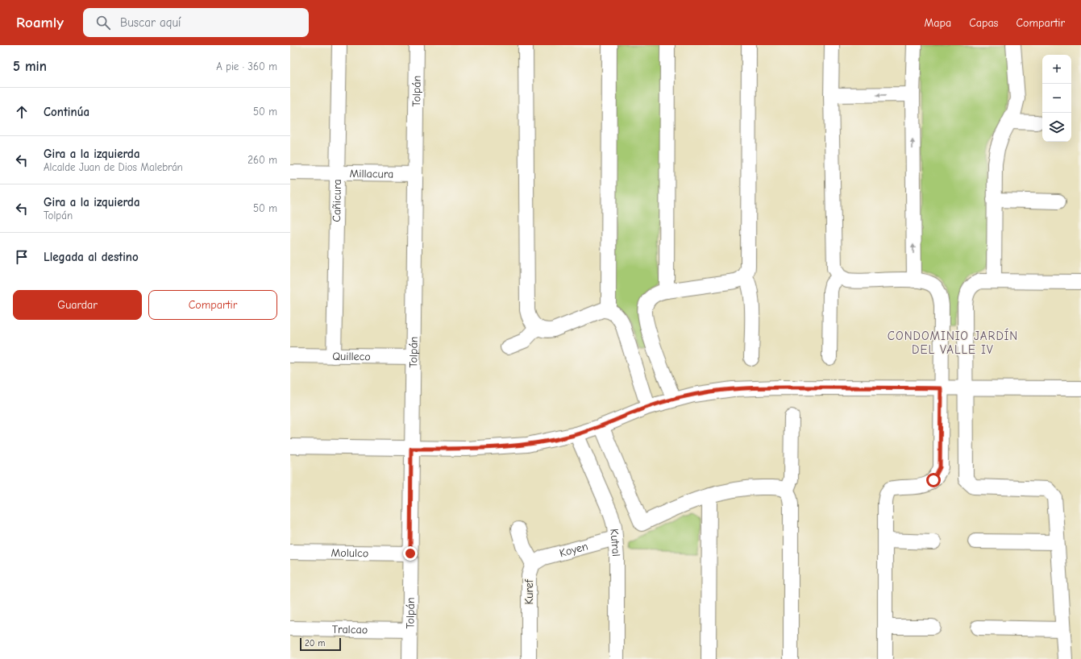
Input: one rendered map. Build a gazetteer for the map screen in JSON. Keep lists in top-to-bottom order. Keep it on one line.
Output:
{"streets":{"street":["Tolpán","Millacura","Cañicura","Quilleco","Kutral","Koyen","Molulco","Kuref","Tralcao"]},"crossings":[["Tolpán","Millacura"],["Tolpán","Quilleco"],["Tolpán","Molulco"],["Tolpán","Tralcao"],["Millacura","Cañicura"],["Cañicura","Quilleco"],["Kutral","Koyen"],["Koyen","Kuref"]],"districts":["CONDOMINIO JARDÍN DEL VALLE IV"],"scale_bar":"20 m","page":{"header":"Roamly","search":"Buscar aquí","nav":["Mapa","Capas","Compartir"],"heading":["5 min","A pie · 360 m"],"map_buttons":["+","−"],"list":[["Continúa","50 m"],["Gira a la izquierda","Alcalde Juan de Dios Malebrán","260 m"],["Gira a la izquierda","Tolpán","50 m"],"Llegada al destino"],"buttons":["Guardar","Compartir"],"scale":"20 m"}}
